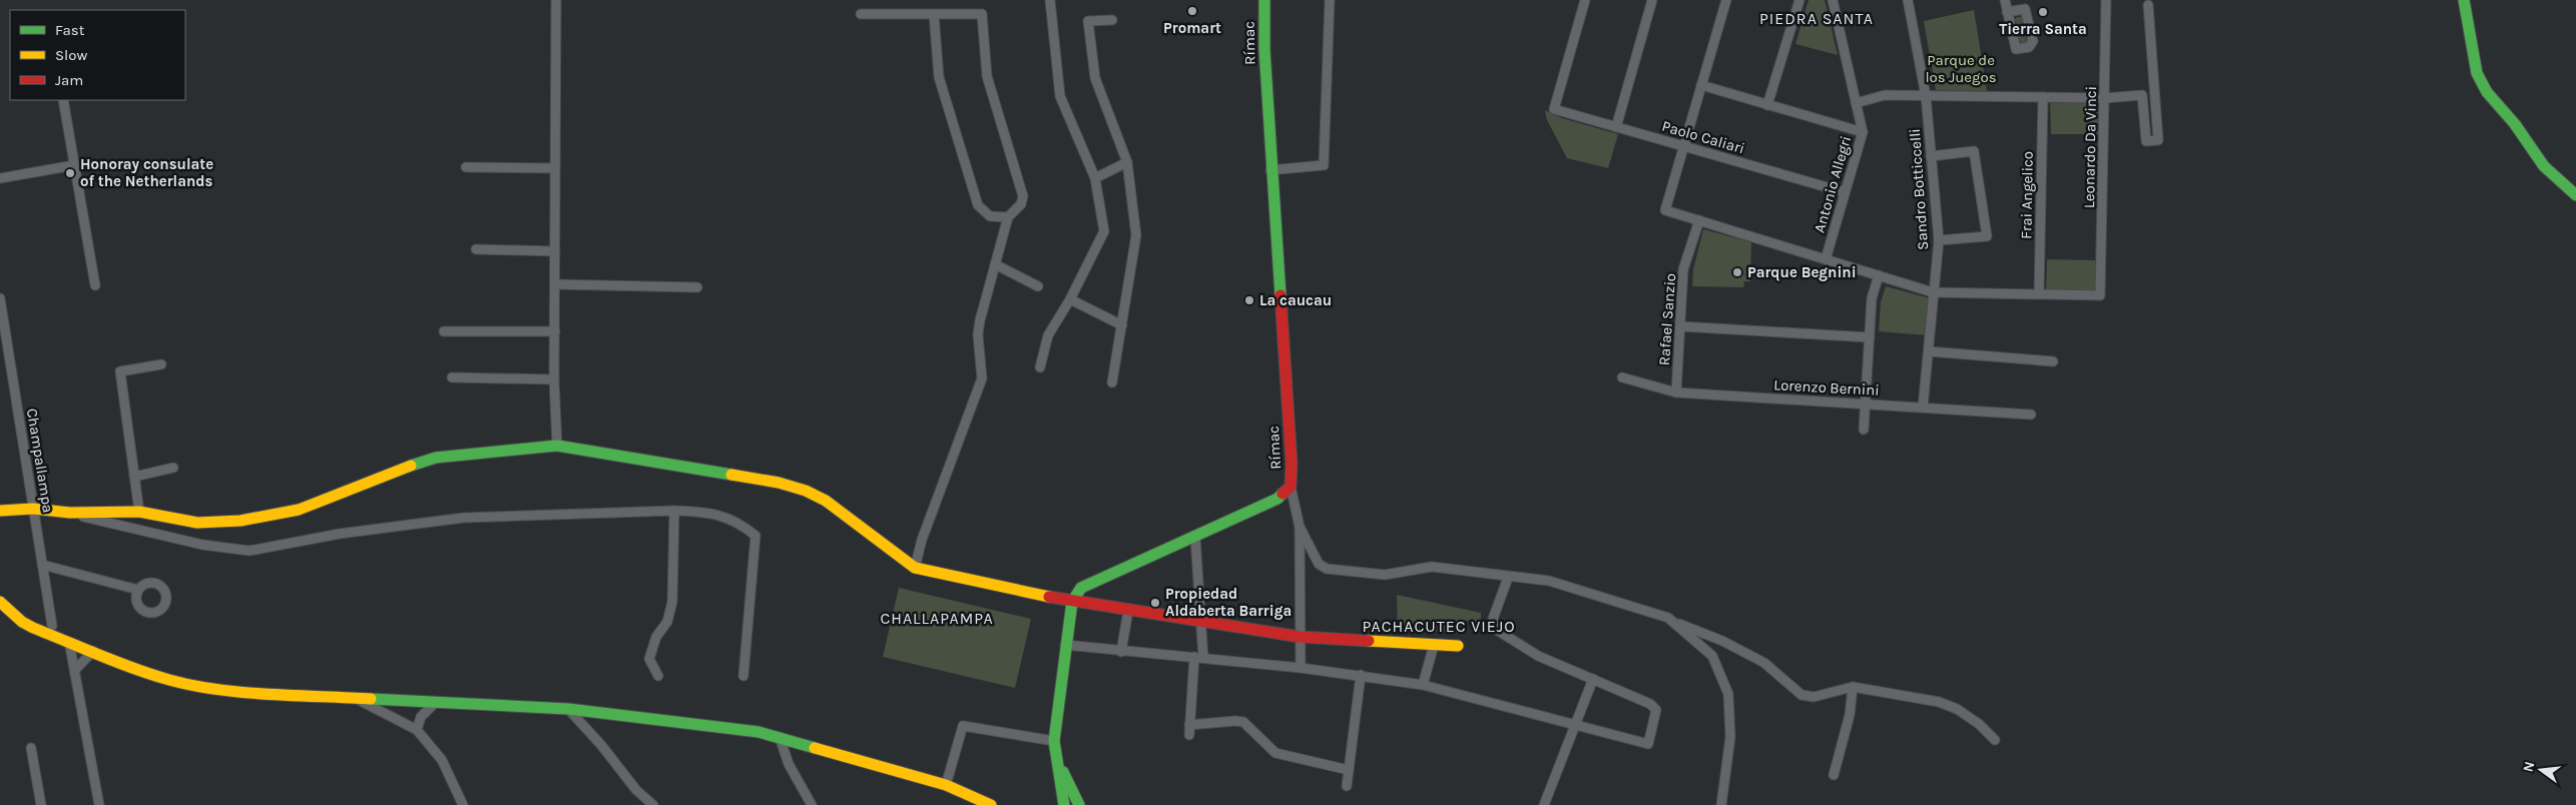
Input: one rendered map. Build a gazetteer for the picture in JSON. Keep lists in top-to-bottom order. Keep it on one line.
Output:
{"streets":{"street":["Rímac","Paolo Caliari","Leonardo Da Vinci","Antonio Allegri","Sandro Botticcelli","Frai Angelico","Rafael Sanzio","Lorenzo Bernini","Champallampa"]},"crossings":[["Paolo Caliari","Antonio Allegri"],["Leonardo Da Vinci","Frai Angelico"],["Sandro Botticcelli","Lorenzo Bernini"],["Rafael Sanzio","Lorenzo Bernini"]],"districts":["PIEDRA SANTA","CHALLAPAMPA","PACHACUTEC VIEJO"],"parks":["Parque de los Juegos"],"places":["Promart","Tierra Santa","Honoray consulate of the Netherlands","Parque Begnini","La caucau","Propiedad Aldaberta Barriga"],"legend":["Fast","Slow","Jam"],"north":"left"}
